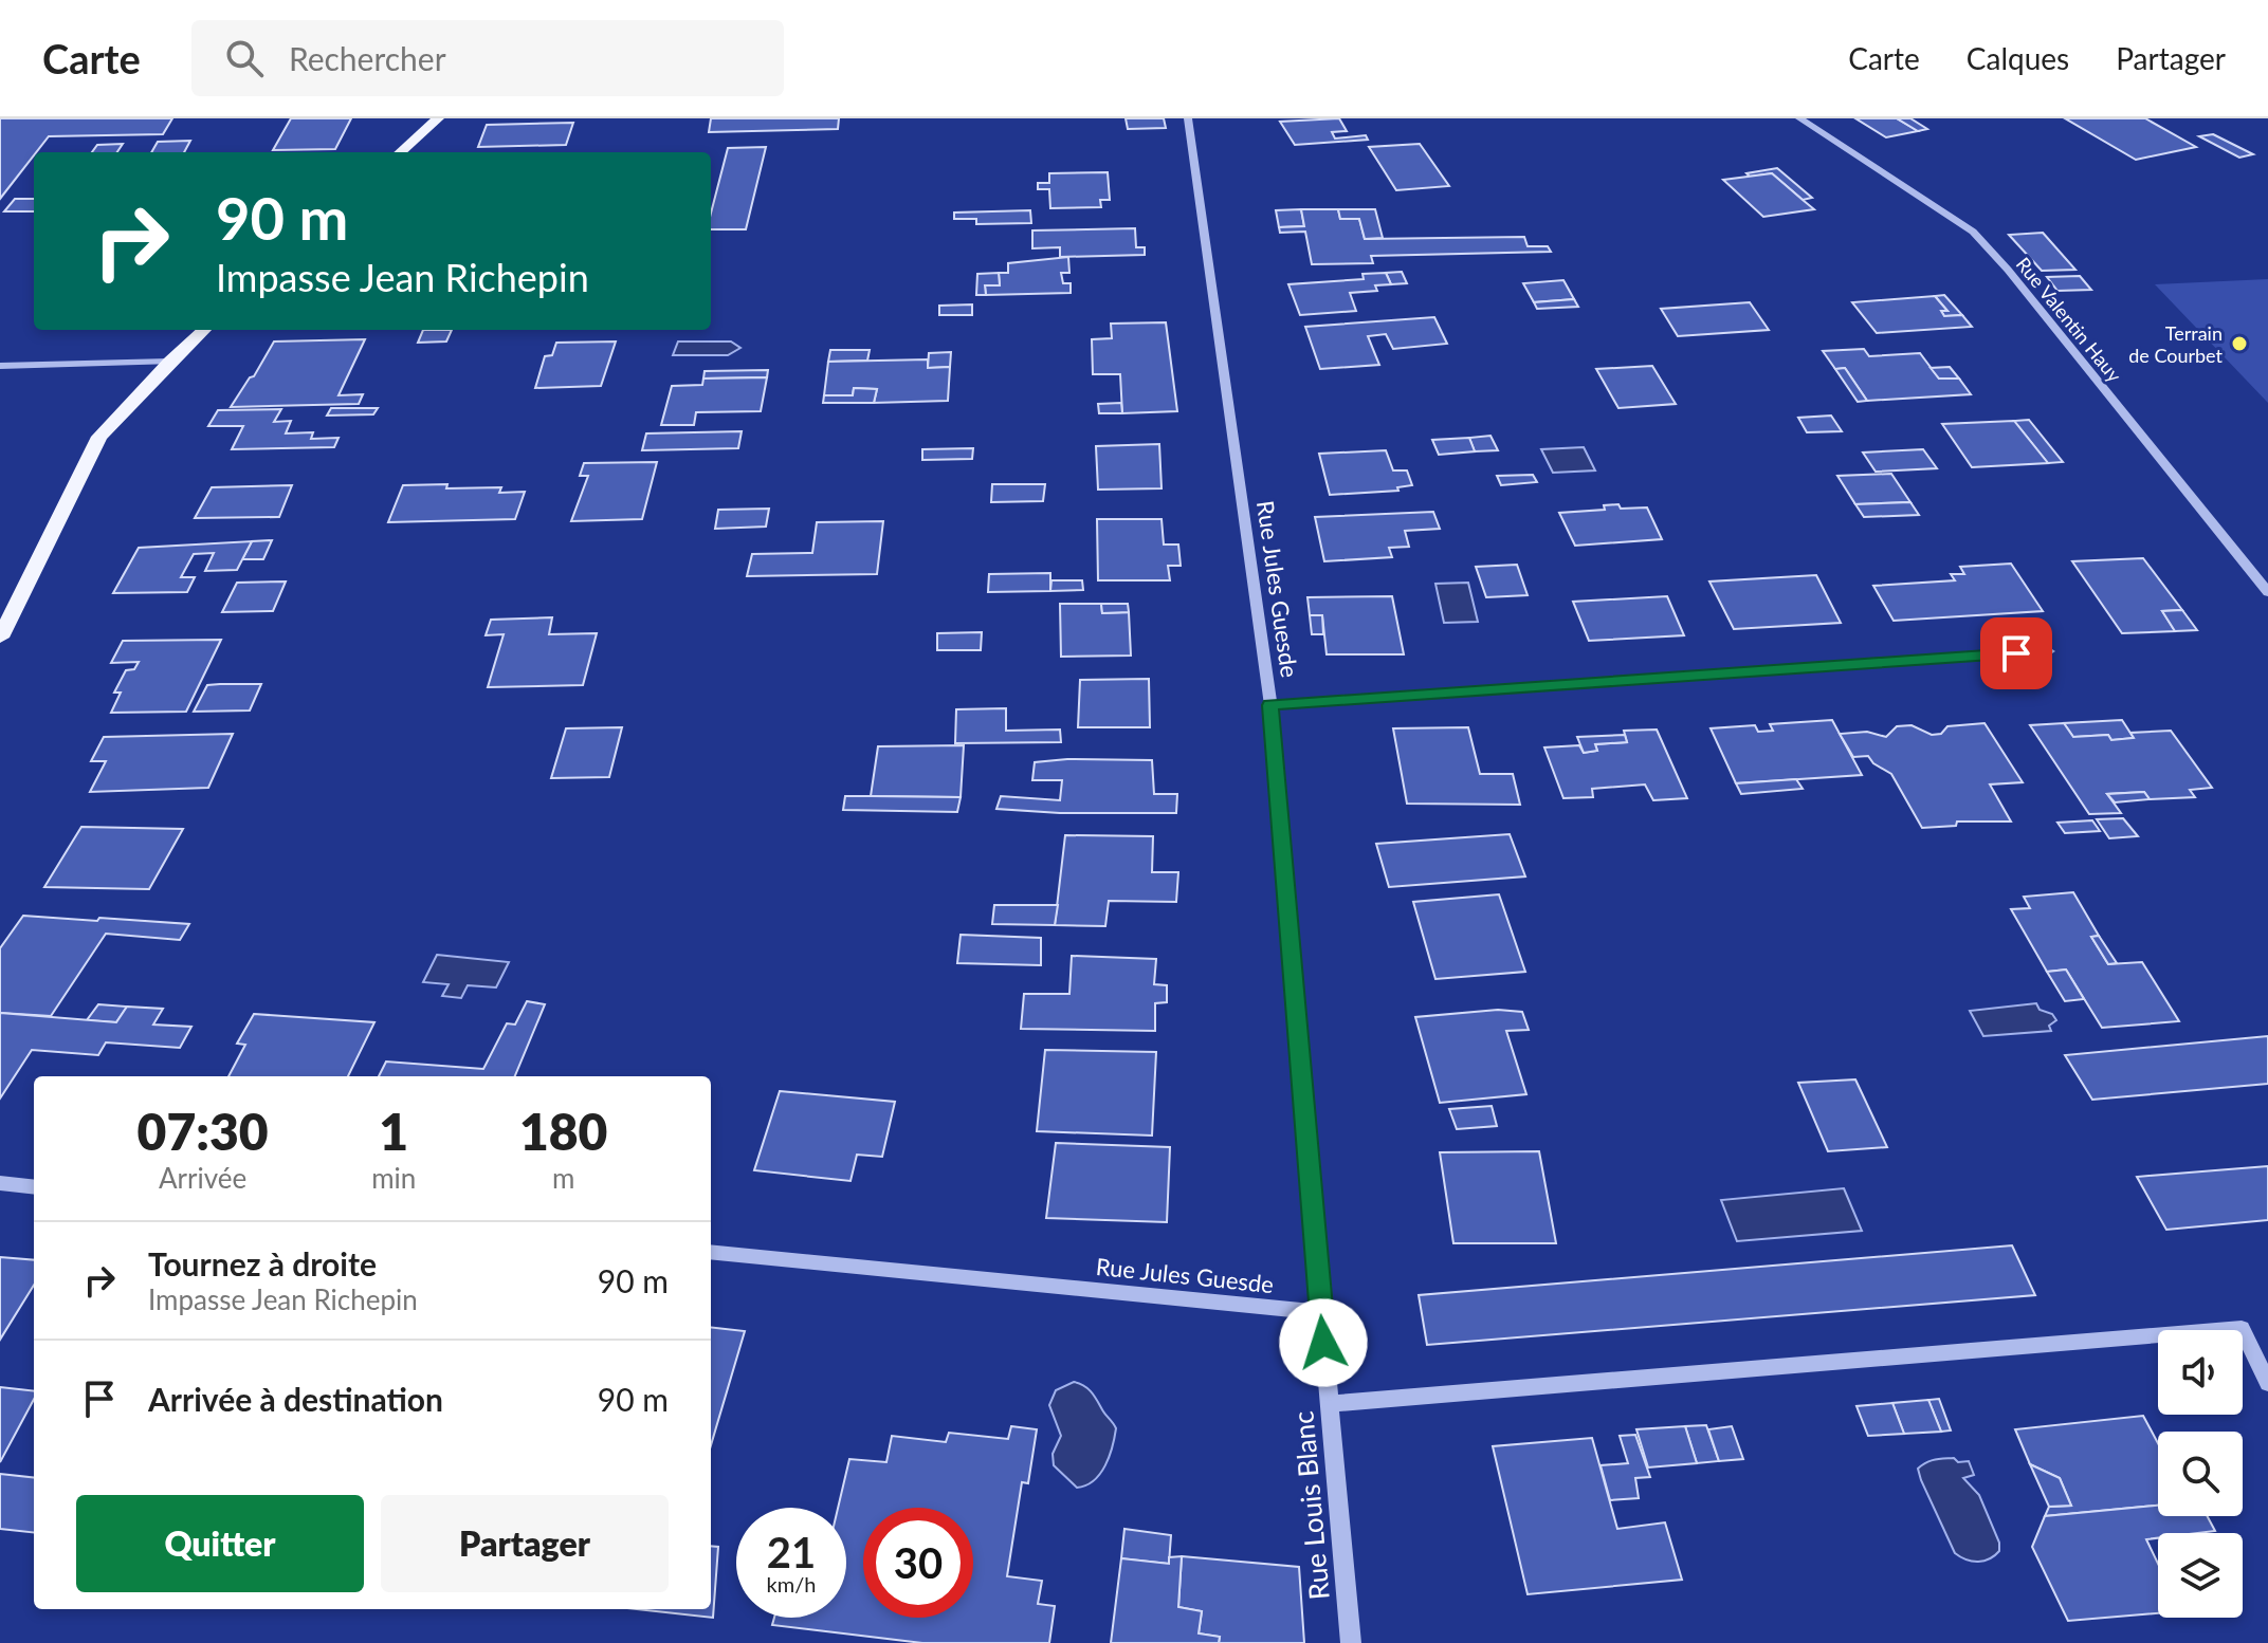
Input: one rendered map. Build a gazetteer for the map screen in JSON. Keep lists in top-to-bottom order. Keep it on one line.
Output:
{"streets":{"street":["Rue Valentin Hauy","Rue Jules Guesde","Rue Louis Blanc"]},"crossings":[["Rue Jules Guesde","Rue Louis Blanc"]],"places":["Terrain de Courbet"],"page":{"header":"Carte","search":"Rechercher","nav":["Carte","Calques","Partager"],"turn":["90 m","Impasse Jean Richepin"],"eta":["07:30","Arrivée","1","min","180","m"],"list":[{"name":"Tournez à droite","note":"Impasse Jean Richepin","value":"90 m"},{"name":"Arrivée à destination","value":"90 m"}],"buttons":["Quitter","Partager"],"speed":"21 km/h","limit":"30"}}
